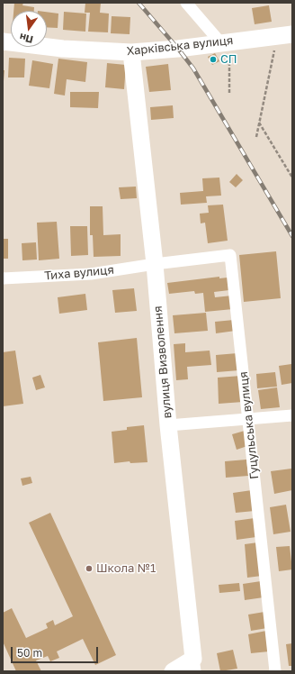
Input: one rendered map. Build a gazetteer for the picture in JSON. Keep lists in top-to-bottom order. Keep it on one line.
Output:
{"streets":{"street":["Харківська вулиця","Тиха вулиця","вулиця Визволення","Гуцульська вулиця"]},"crossings":[["Харківська вулиця","вулиця Визволення"],["Тиха вулиця","вулиця Визволення"],["Тиха вулиця","Гуцульська вулиця"],["вулиця Визволення","Гуцульська вулиця"]],"places":["СП","Школа №1"],"scale_bar":"50 m","north":"bottom"}
